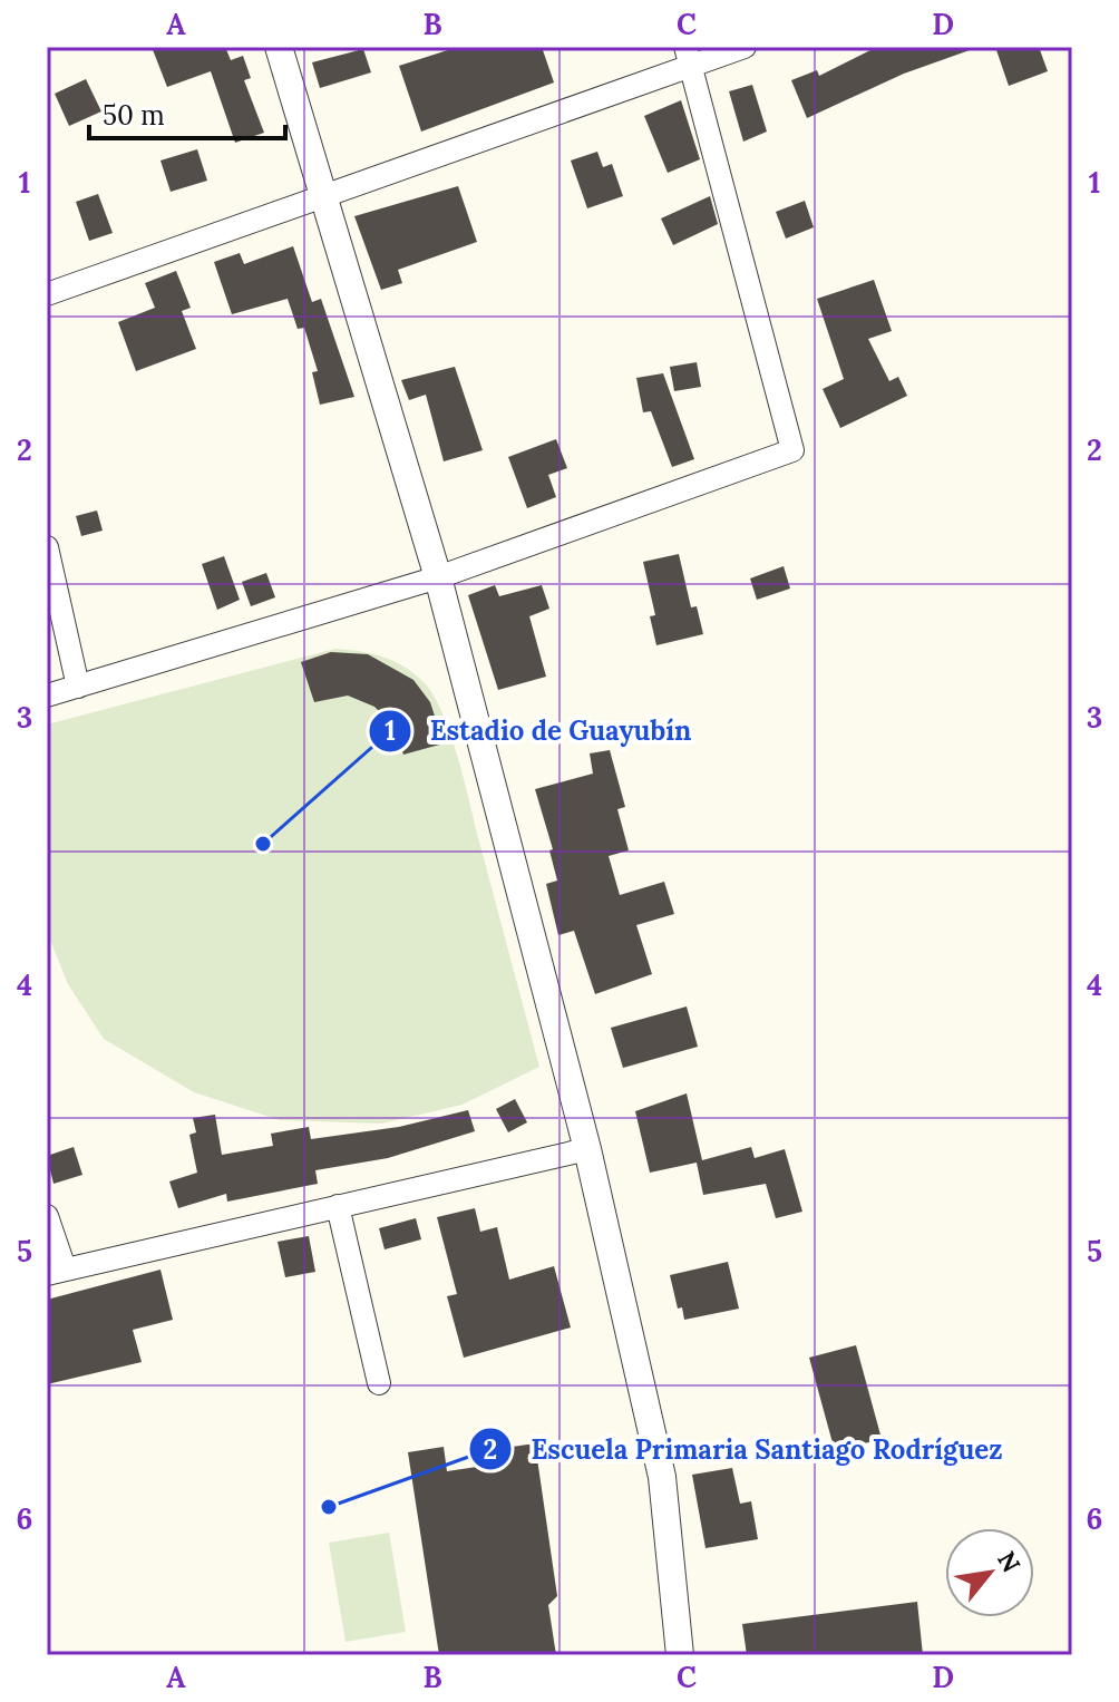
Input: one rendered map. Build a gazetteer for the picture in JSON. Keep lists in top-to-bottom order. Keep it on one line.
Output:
{"places":["Estadio de Guayubín","Escuela Primaria Santiago Rodríguez"],"scale_bar":"50 m","north":"top right","grid":{"columns":["A","B","C","D"],"rows":["1","2","3","4","5","6"]}}
